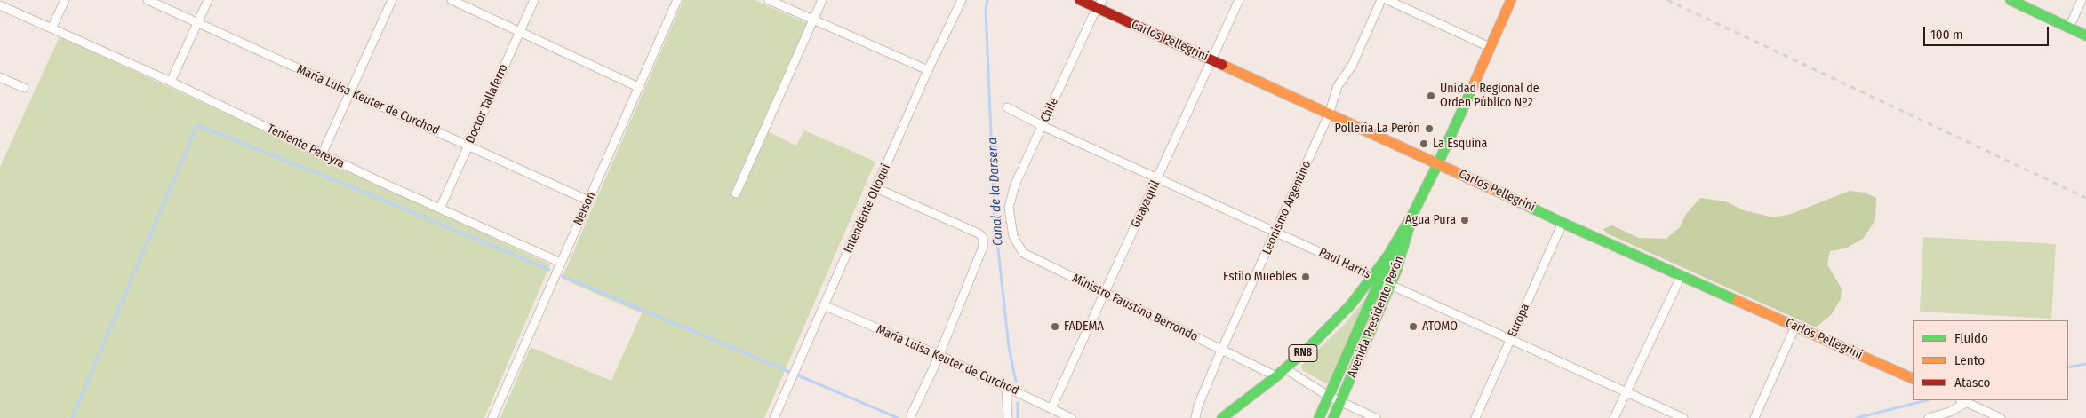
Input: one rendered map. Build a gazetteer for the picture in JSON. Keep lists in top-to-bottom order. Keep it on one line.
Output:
{"streets":{"main road":["Carlos Pellegrini","Avenida Presidente Perón","RN8"],"street":["María Luisa Keuter de Curchod","Doctor Tallaferro","Chile","Teniente Pereyra","Guayaquil","Leonismo Argentino","Nelson","Intendente Olloqui","Paul Harris","Ministro Faustino Berrondo","Europa"]},"crossings":[["Carlos Pellegrini","Chile"],["Carlos Pellegrini","Guayaquil"],["Carlos Pellegrini","Leonismo Argentino"],["Carlos Pellegrini","Avenida Presidente Perón"],["Carlos Pellegrini","Europa"],["María Luisa Keuter de Curchod","Doctor Tallaferro"],["María Luisa Keuter de Curchod","Guayaquil"],["María Luisa Keuter de Curchod","Nelson"],["María Luisa Keuter de Curchod","Intendente Olloqui"],["Doctor Tallaferro","Teniente Pereyra"],["Chile","Paul Harris"],["Chile","Ministro Faustino Berrondo"],["Teniente Pereyra","Nelson"],["Guayaquil","Paul Harris"],["Guayaquil","Ministro Faustino Berrondo"],["Leonismo Argentino","Paul Harris"],["Leonismo Argentino","Ministro Faustino Berrondo"],["Paul Harris","Avenida Presidente Perón"],["Paul Harris","Europa"],["Paul Harris","RN8"],["Ministro Faustino Berrondo","RN8"],["Avenida Presidente Perón","RN8"]],"water":["Canal de la Darsena"],"places":["Unidad Regional de Orden Público Nº2","Pollería La Perón","La Esquina","Agua Pura","Estilo Muebles","FADEMA","ATOMO"],"legend":["Fluido","Lento","Atasco"],"scale_bar":"100 m"}
